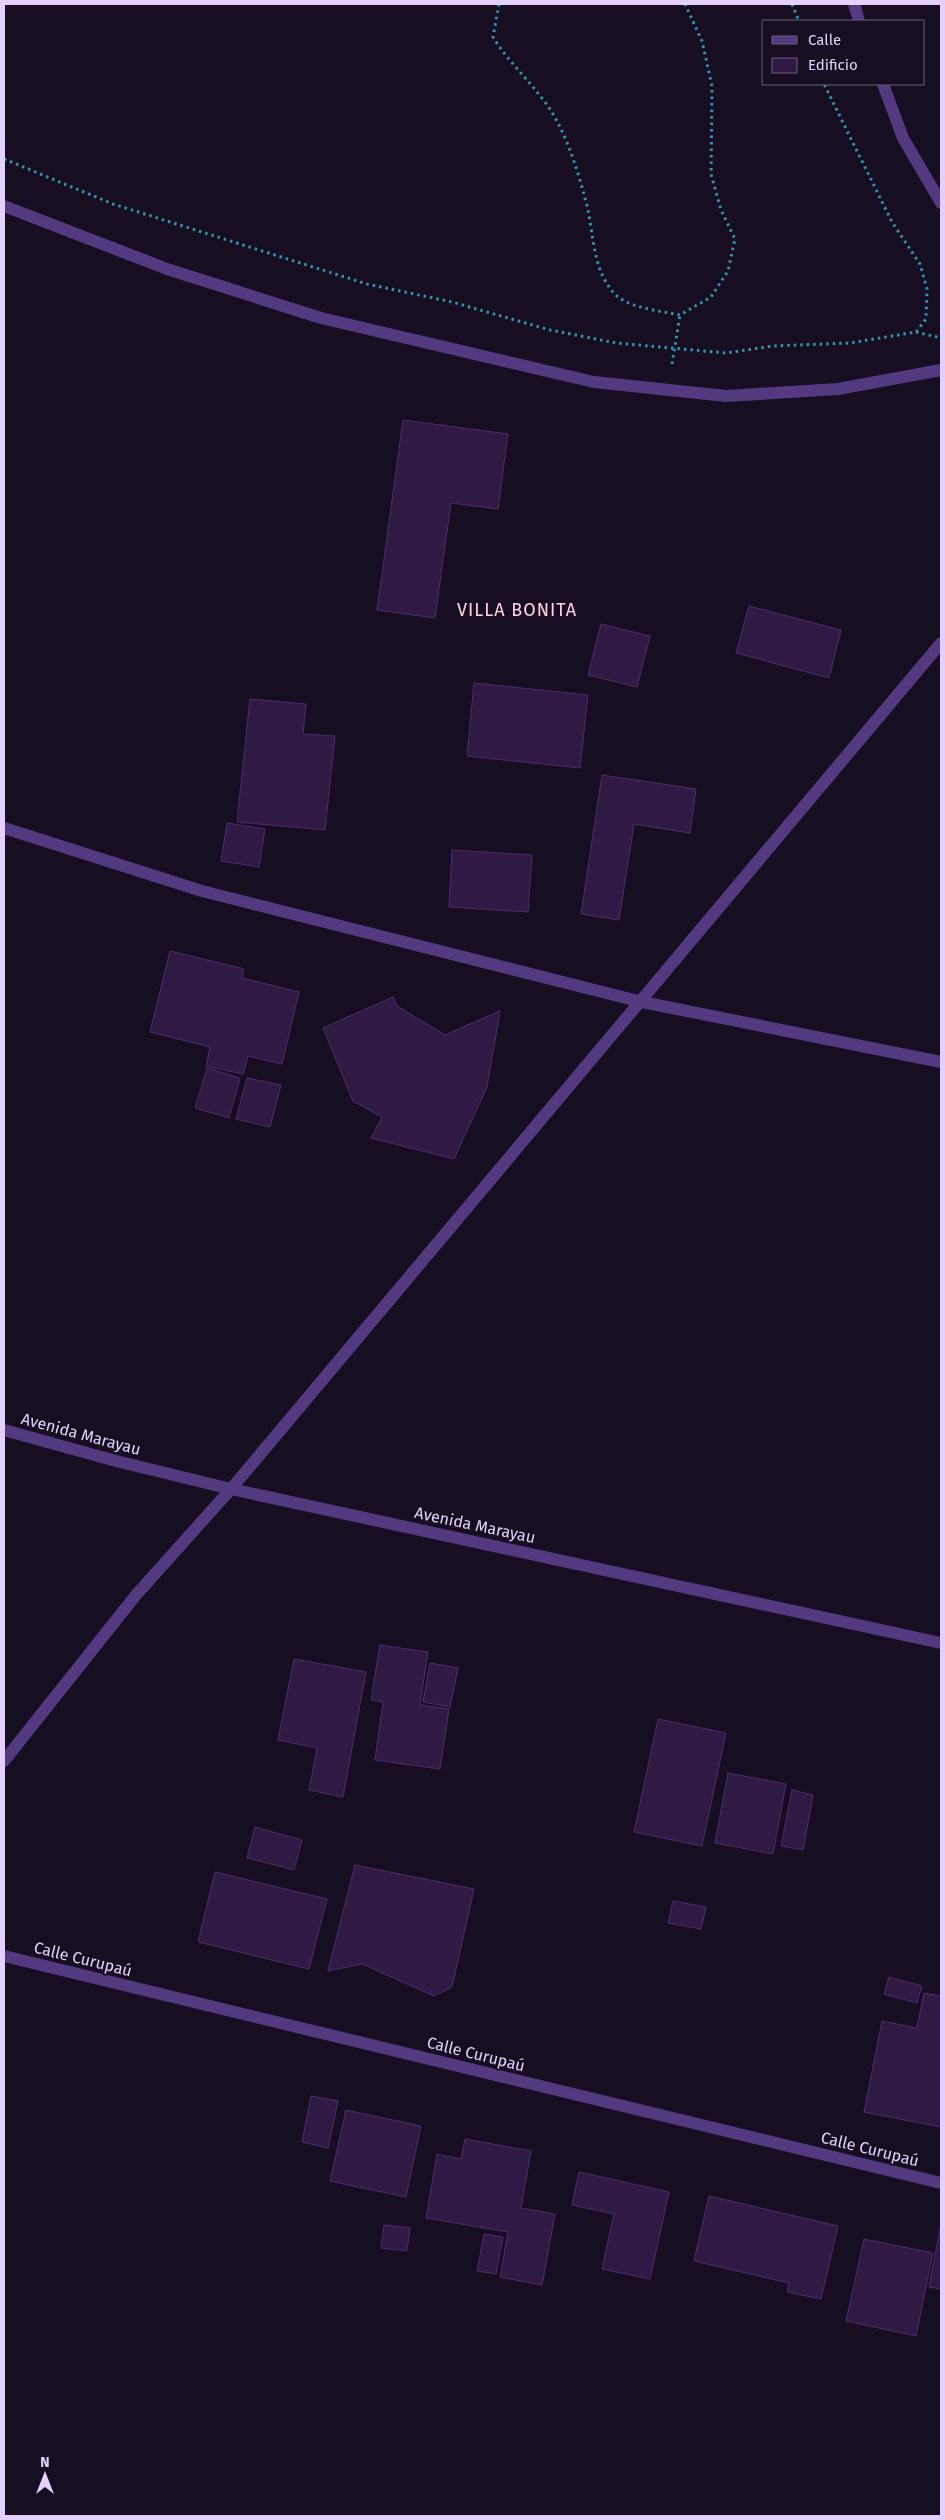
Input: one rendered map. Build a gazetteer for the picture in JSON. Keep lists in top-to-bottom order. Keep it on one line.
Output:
{"streets":{"street":["Avenida Marayau","Calle Curupaú"]},"districts":["VILLA BONITA"],"legend":["Calle","Edificio"],"north":"top"}
